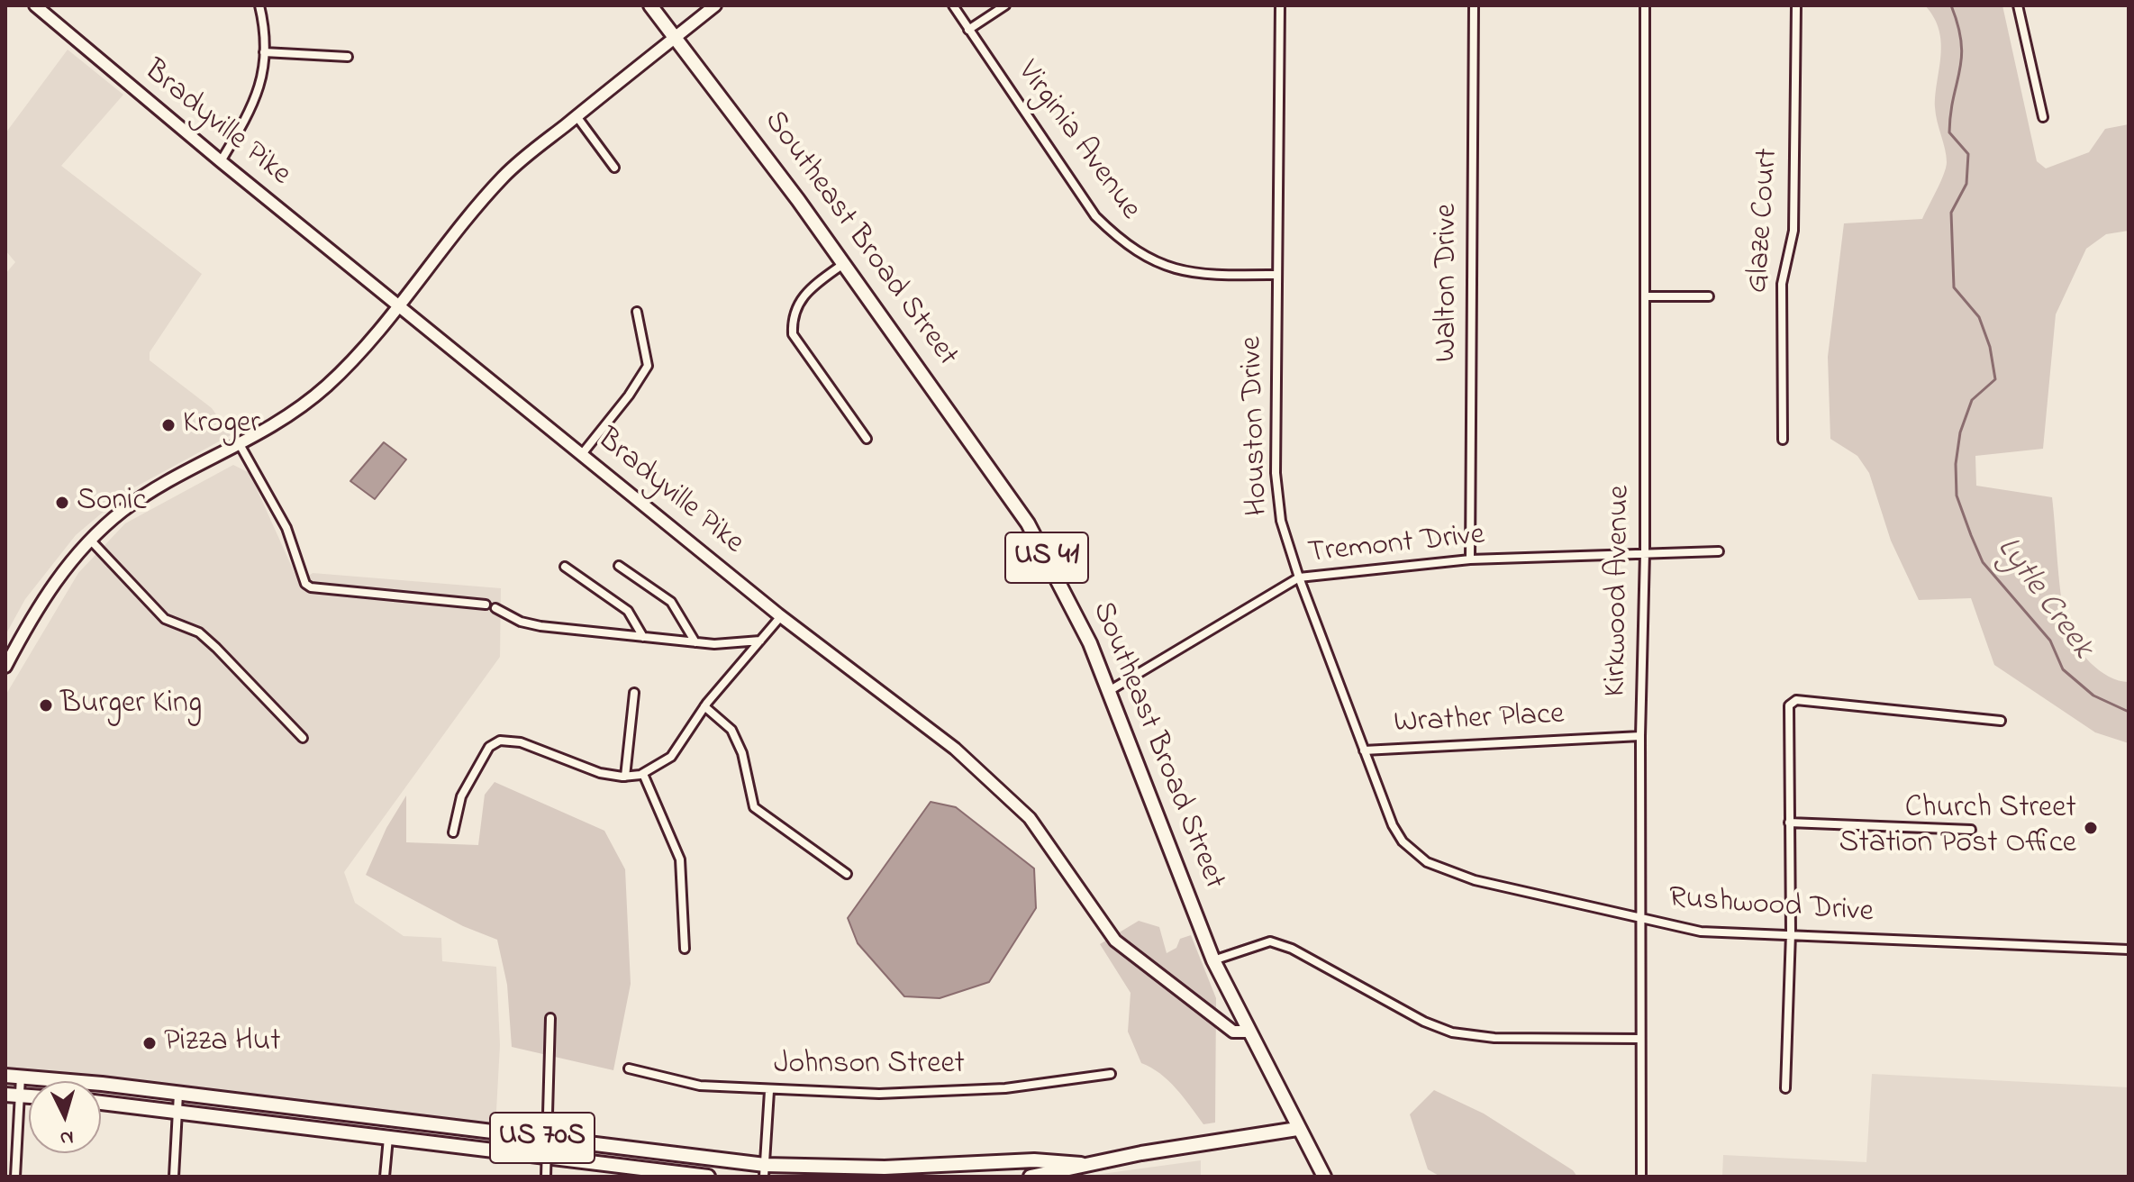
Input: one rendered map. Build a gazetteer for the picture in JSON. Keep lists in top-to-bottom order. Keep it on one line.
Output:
{"streets":{"main road":["Bradyville Pike","Southeast Broad Street","US 41","US 70S"],"street":["Virginia Avenue","Glaze Court","Walton Drive","Houston Drive","Tremont Drive","Kirkwood Avenue","Wrather Place","Rushwood Drive","Johnson Street"]},"crossings":[["Bradyville Pike","Southeast Broad Street"],["Virginia Avenue","Houston Drive"],["Southeast Broad Street","Tremont Drive"],["Southeast Broad Street","US 70S"],["Walton Drive","Tremont Drive"],["Houston Drive","Tremont Drive"],["Houston Drive","Wrather Place"],["Houston Drive","Rushwood Drive"],["Tremont Drive","Kirkwood Avenue"],["Kirkwood Avenue","Wrather Place"],["Kirkwood Avenue","Rushwood Drive"]],"water":["Lytle Creek"],"places":["Kroger","Sonic","Burger King","Church Street Station Post Office","Pizza Hut"],"north":"bottom"}
